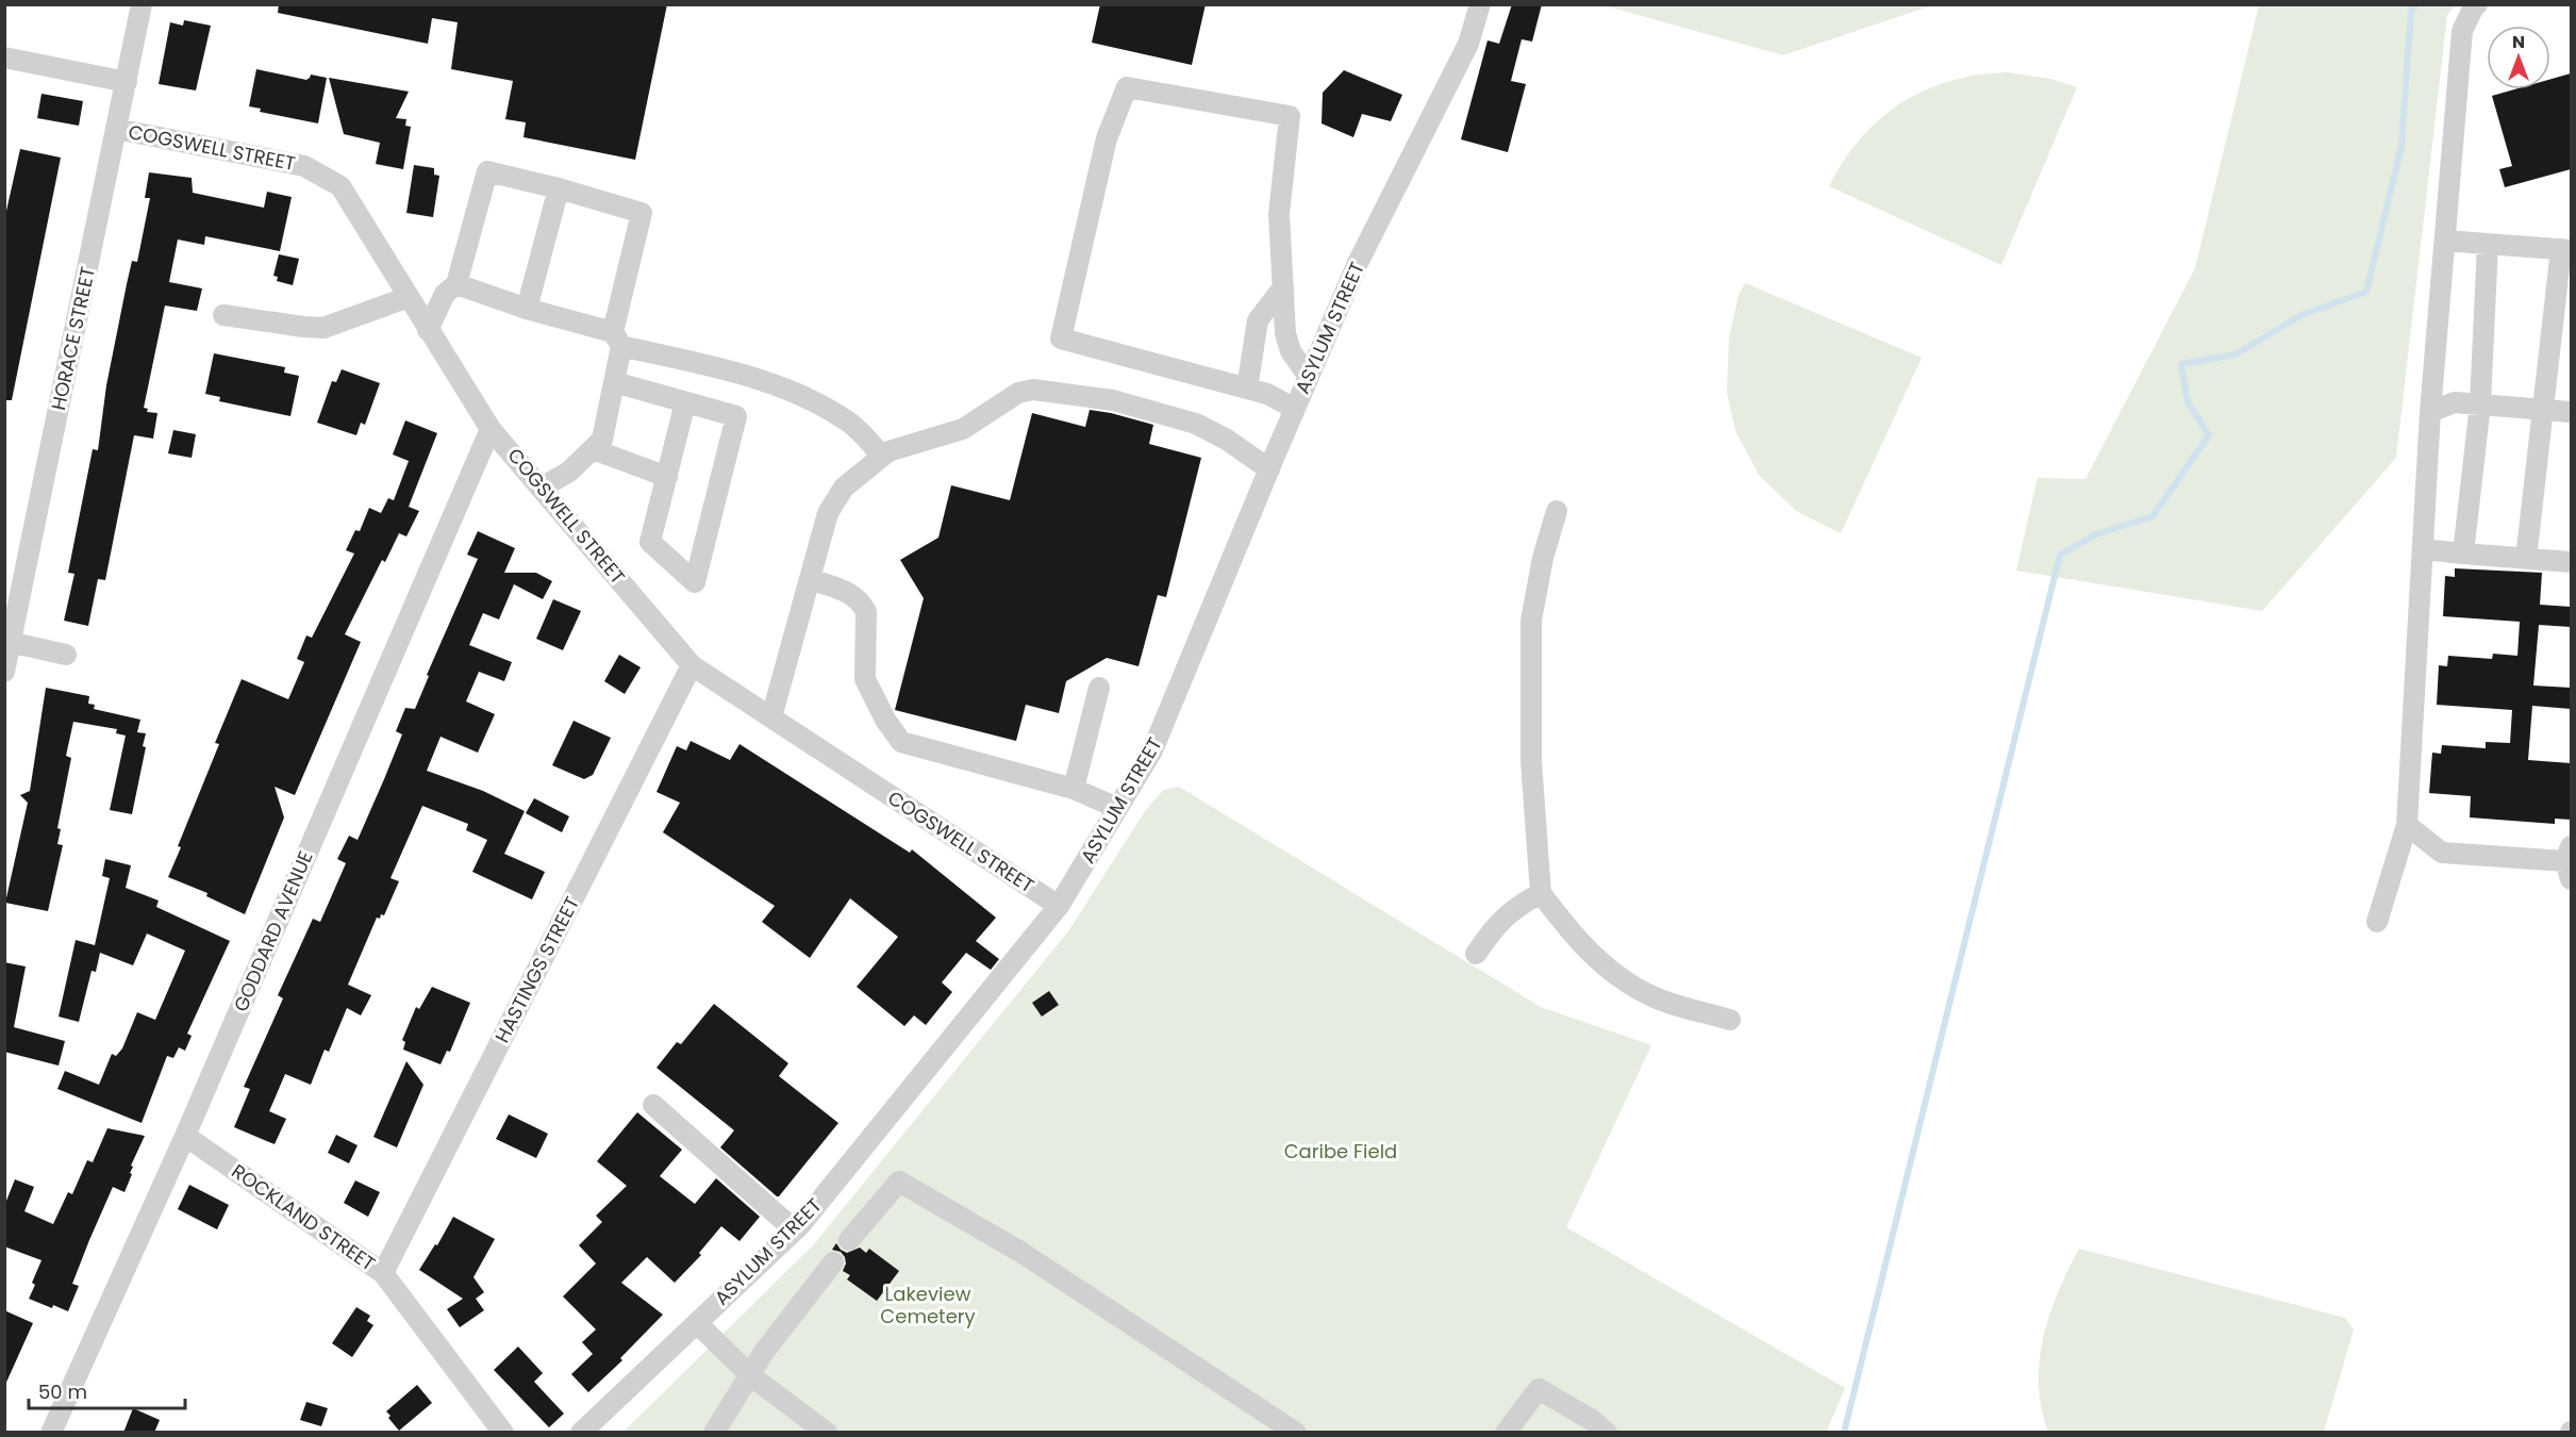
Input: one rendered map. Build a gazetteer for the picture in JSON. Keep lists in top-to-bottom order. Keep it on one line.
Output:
{"streets":{"street":["COGSWELL STREET","ASYLUM STREET","HORACE STREET","GODDARD AVENUE","HASTINGS STREET","ROCKLAND STREET"]},"crossings":[["COGSWELL STREET","ASYLUM STREET"],["COGSWELL STREET","HORACE STREET"],["COGSWELL STREET","GODDARD AVENUE"],["COGSWELL STREET","HASTINGS STREET"],["GODDARD AVENUE","ROCKLAND STREET"],["HASTINGS STREET","ROCKLAND STREET"]],"parks":["Caribe Field","Lakeview Cemetery"],"scale_bar":"50 m","north":"top"}
